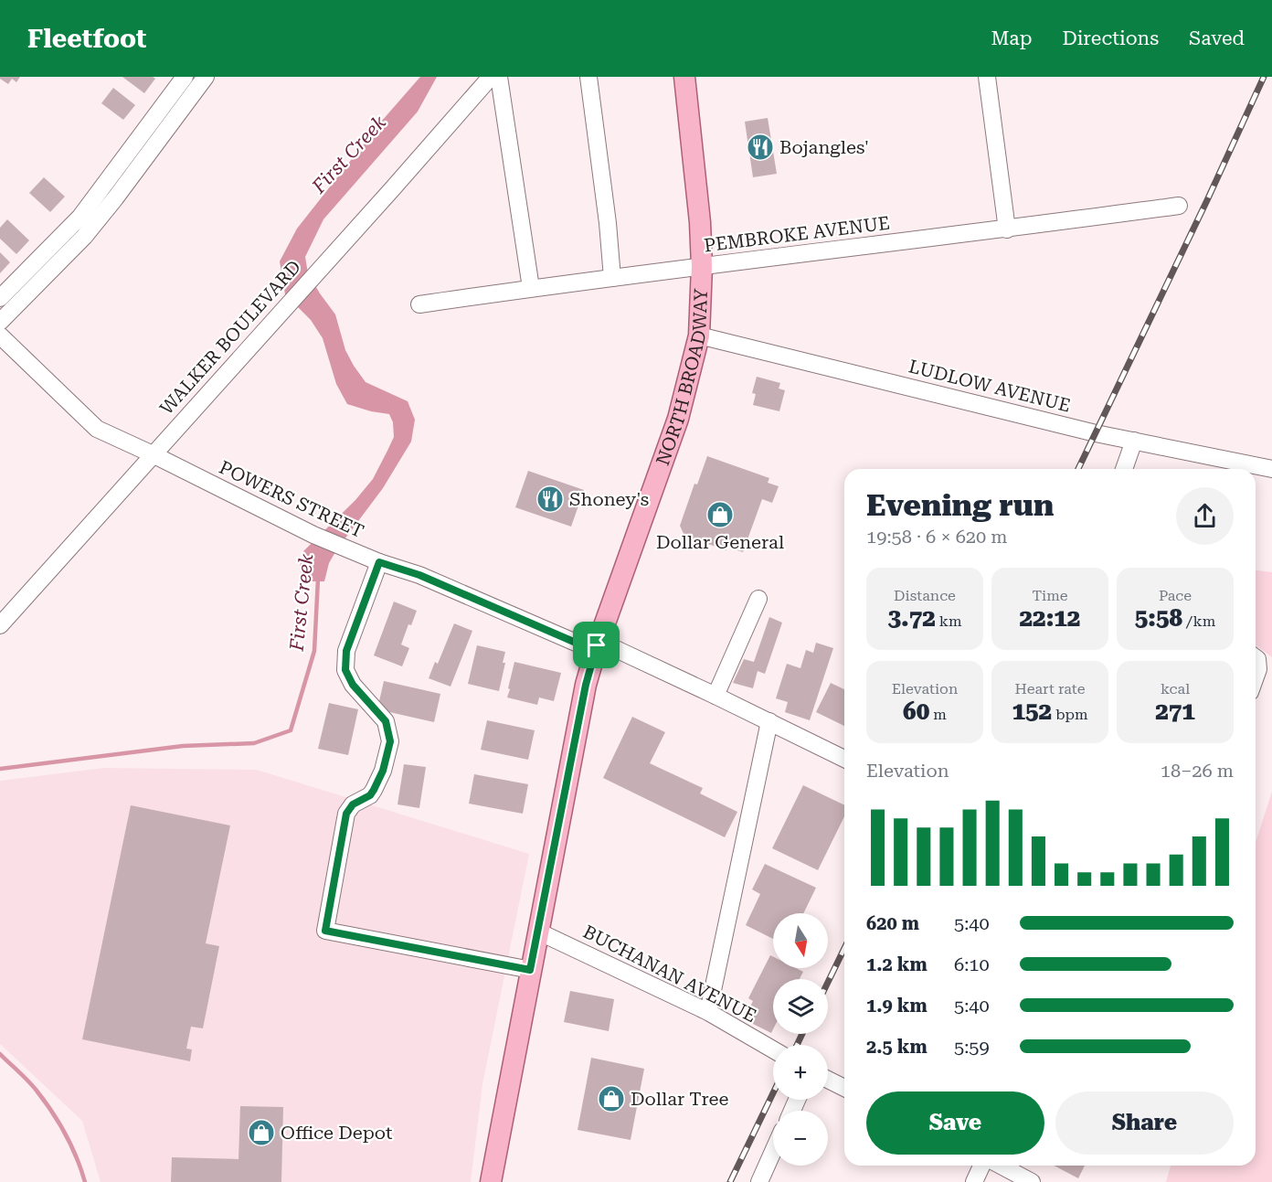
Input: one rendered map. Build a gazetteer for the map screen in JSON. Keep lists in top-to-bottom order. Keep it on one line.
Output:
{"streets":{"main road":["NORTH BROADWAY"],"street":["PEMBROKE AVENUE","WALKER BOULEVARD","LUDLOW AVENUE","POWERS STREET","BUCHANAN AVENUE"]},"crossings":[["PEMBROKE AVENUE","NORTH BROADWAY"],["WALKER BOULEVARD","POWERS STREET"],["NORTH BROADWAY","LUDLOW AVENUE"],["NORTH BROADWAY","POWERS STREET"],["NORTH BROADWAY","BUCHANAN AVENUE"]],"water":["First Creek"],"places":{"restaurant":["Bojangles'","Shoney's"],"shop":["Dollar General","Dollar Tree","Office Depot"]},"north":"bottom","page":{"header":"Fleetfoot","nav":["Map","Directions","Saved"],"heading":["Evening run","19:58 · 6 × 620 m"],"stats":[["Distance","3.72 km"],["Time","22:12"],["Pace","5:58 /km"],["Elevation","60 m"],["Heart rate","152 bpm"],["kcal","271"]],"chart":["Elevation","18–26 m"],"list":[{"name":"620 m","note":"5:40"},{"name":"1.2 km","note":"6:10"},{"name":"1.9 km","note":"5:40"},{"name":"2.5 km","note":"5:59"}],"map_buttons":["+","−"],"buttons":["Save","Share"]}}
